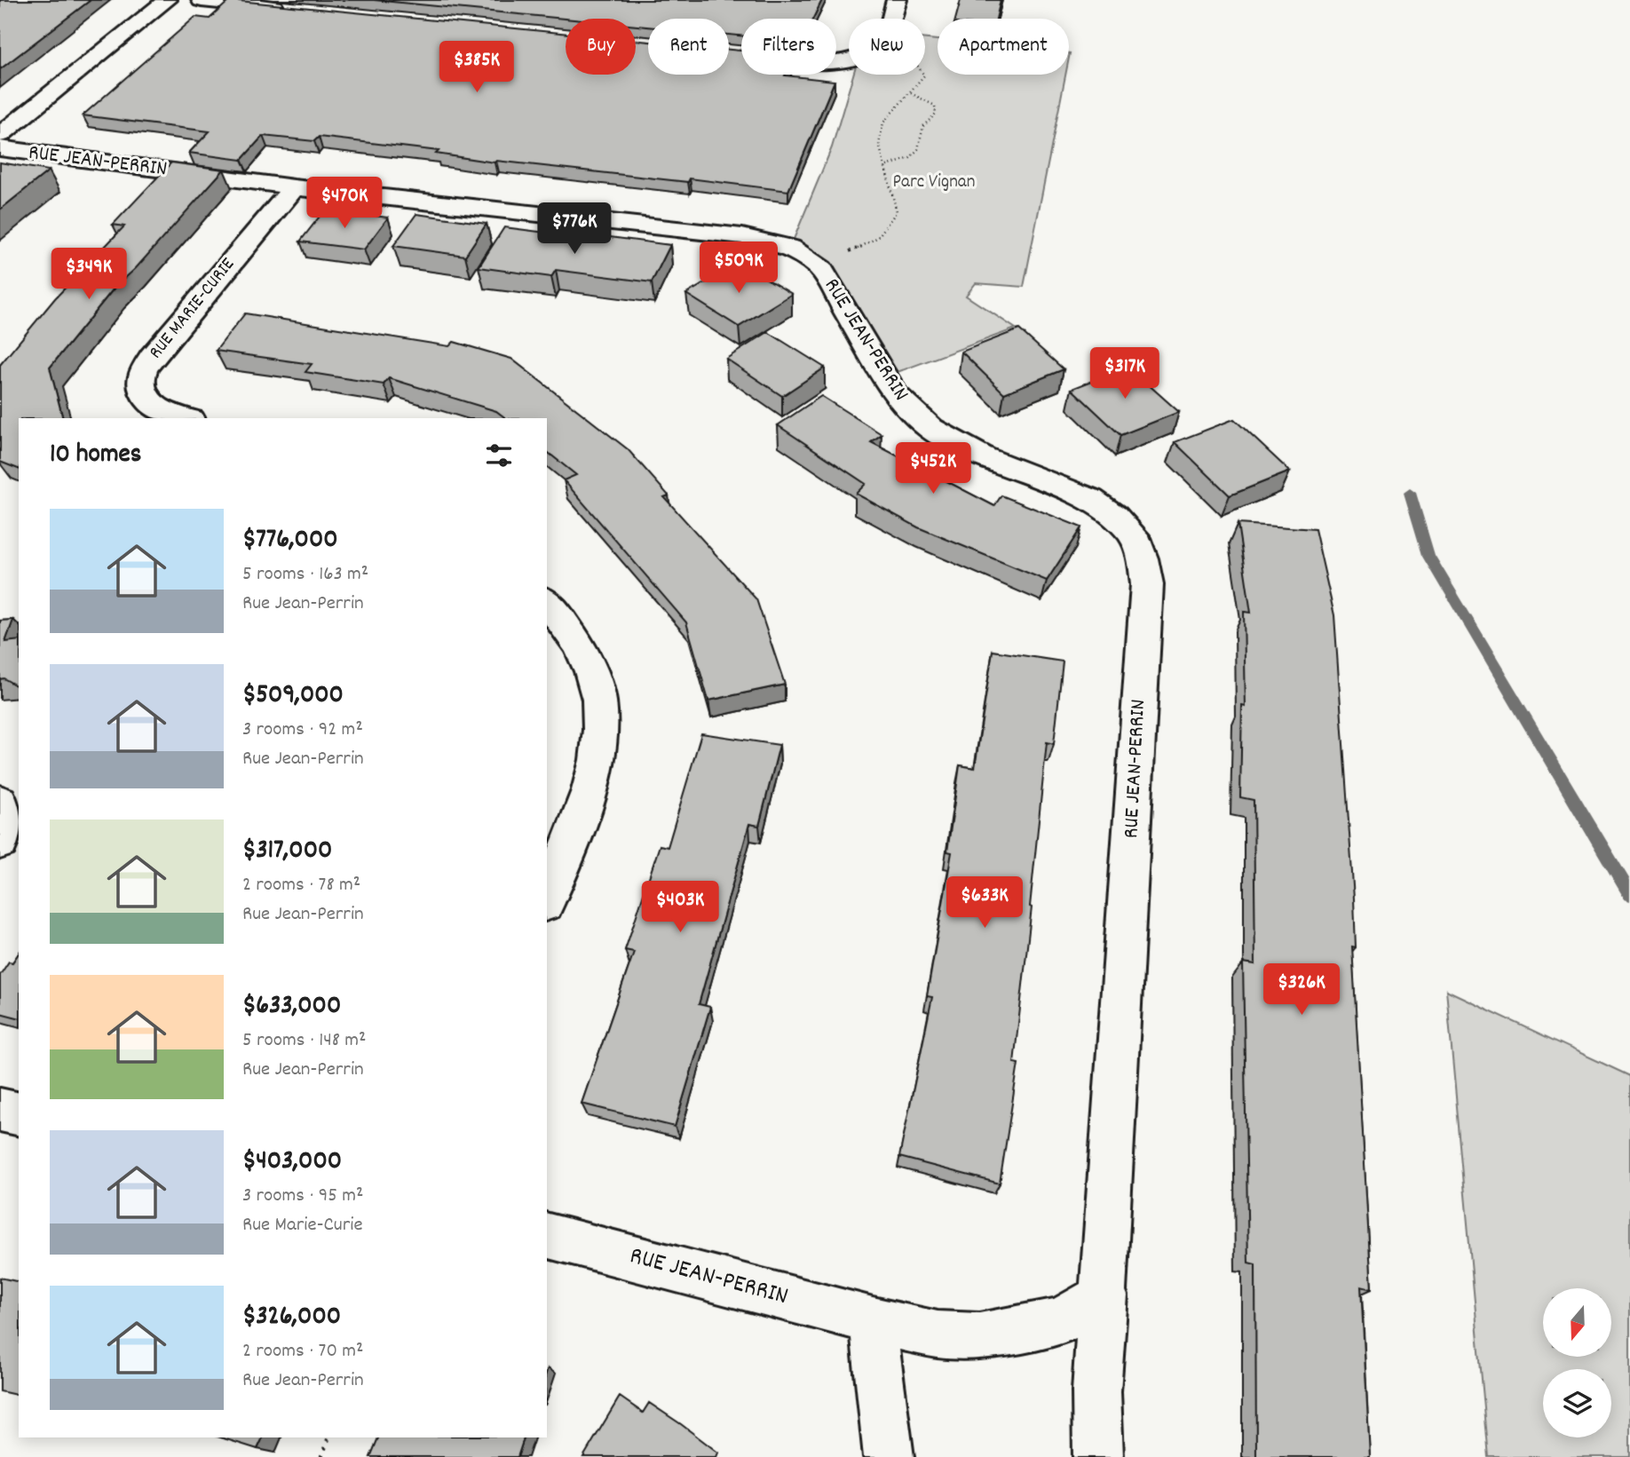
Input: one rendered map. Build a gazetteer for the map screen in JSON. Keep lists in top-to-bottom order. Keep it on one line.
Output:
{"streets":{"street":["RUE JEAN-PERRIN","RUE MARIE-CURIE"]},"crossings":[["RUE JEAN-PERRIN","RUE MARIE-CURIE"]],"parks":["Parc Vignan"],"north":"bottom","page":{"chip":["Buy","Rent","Filters","New","Apartment"],"price":["$385K","$470K","$776K","$509K","$349K","$317K","$452K","$633K","$403K","$326K"],"heading":"10 homes","list":[{"name":"$776,000","note":"5 rooms · 163 m² · Rue Jean-Perrin"},{"name":"$509,000","note":"3 rooms · 92 m² · Rue Jean-Perrin"},{"name":"$317,000","note":"2 rooms · 78 m² · Rue Jean-Perrin"},{"name":"$633,000","note":"5 rooms · 148 m² · Rue Jean-Perrin"},{"name":"$403,000","note":"3 rooms · 95 m² · Rue Marie-Curie"},{"name":"$326,000","note":"2 rooms · 70 m² · Rue Jean-Perrin"}]}}
